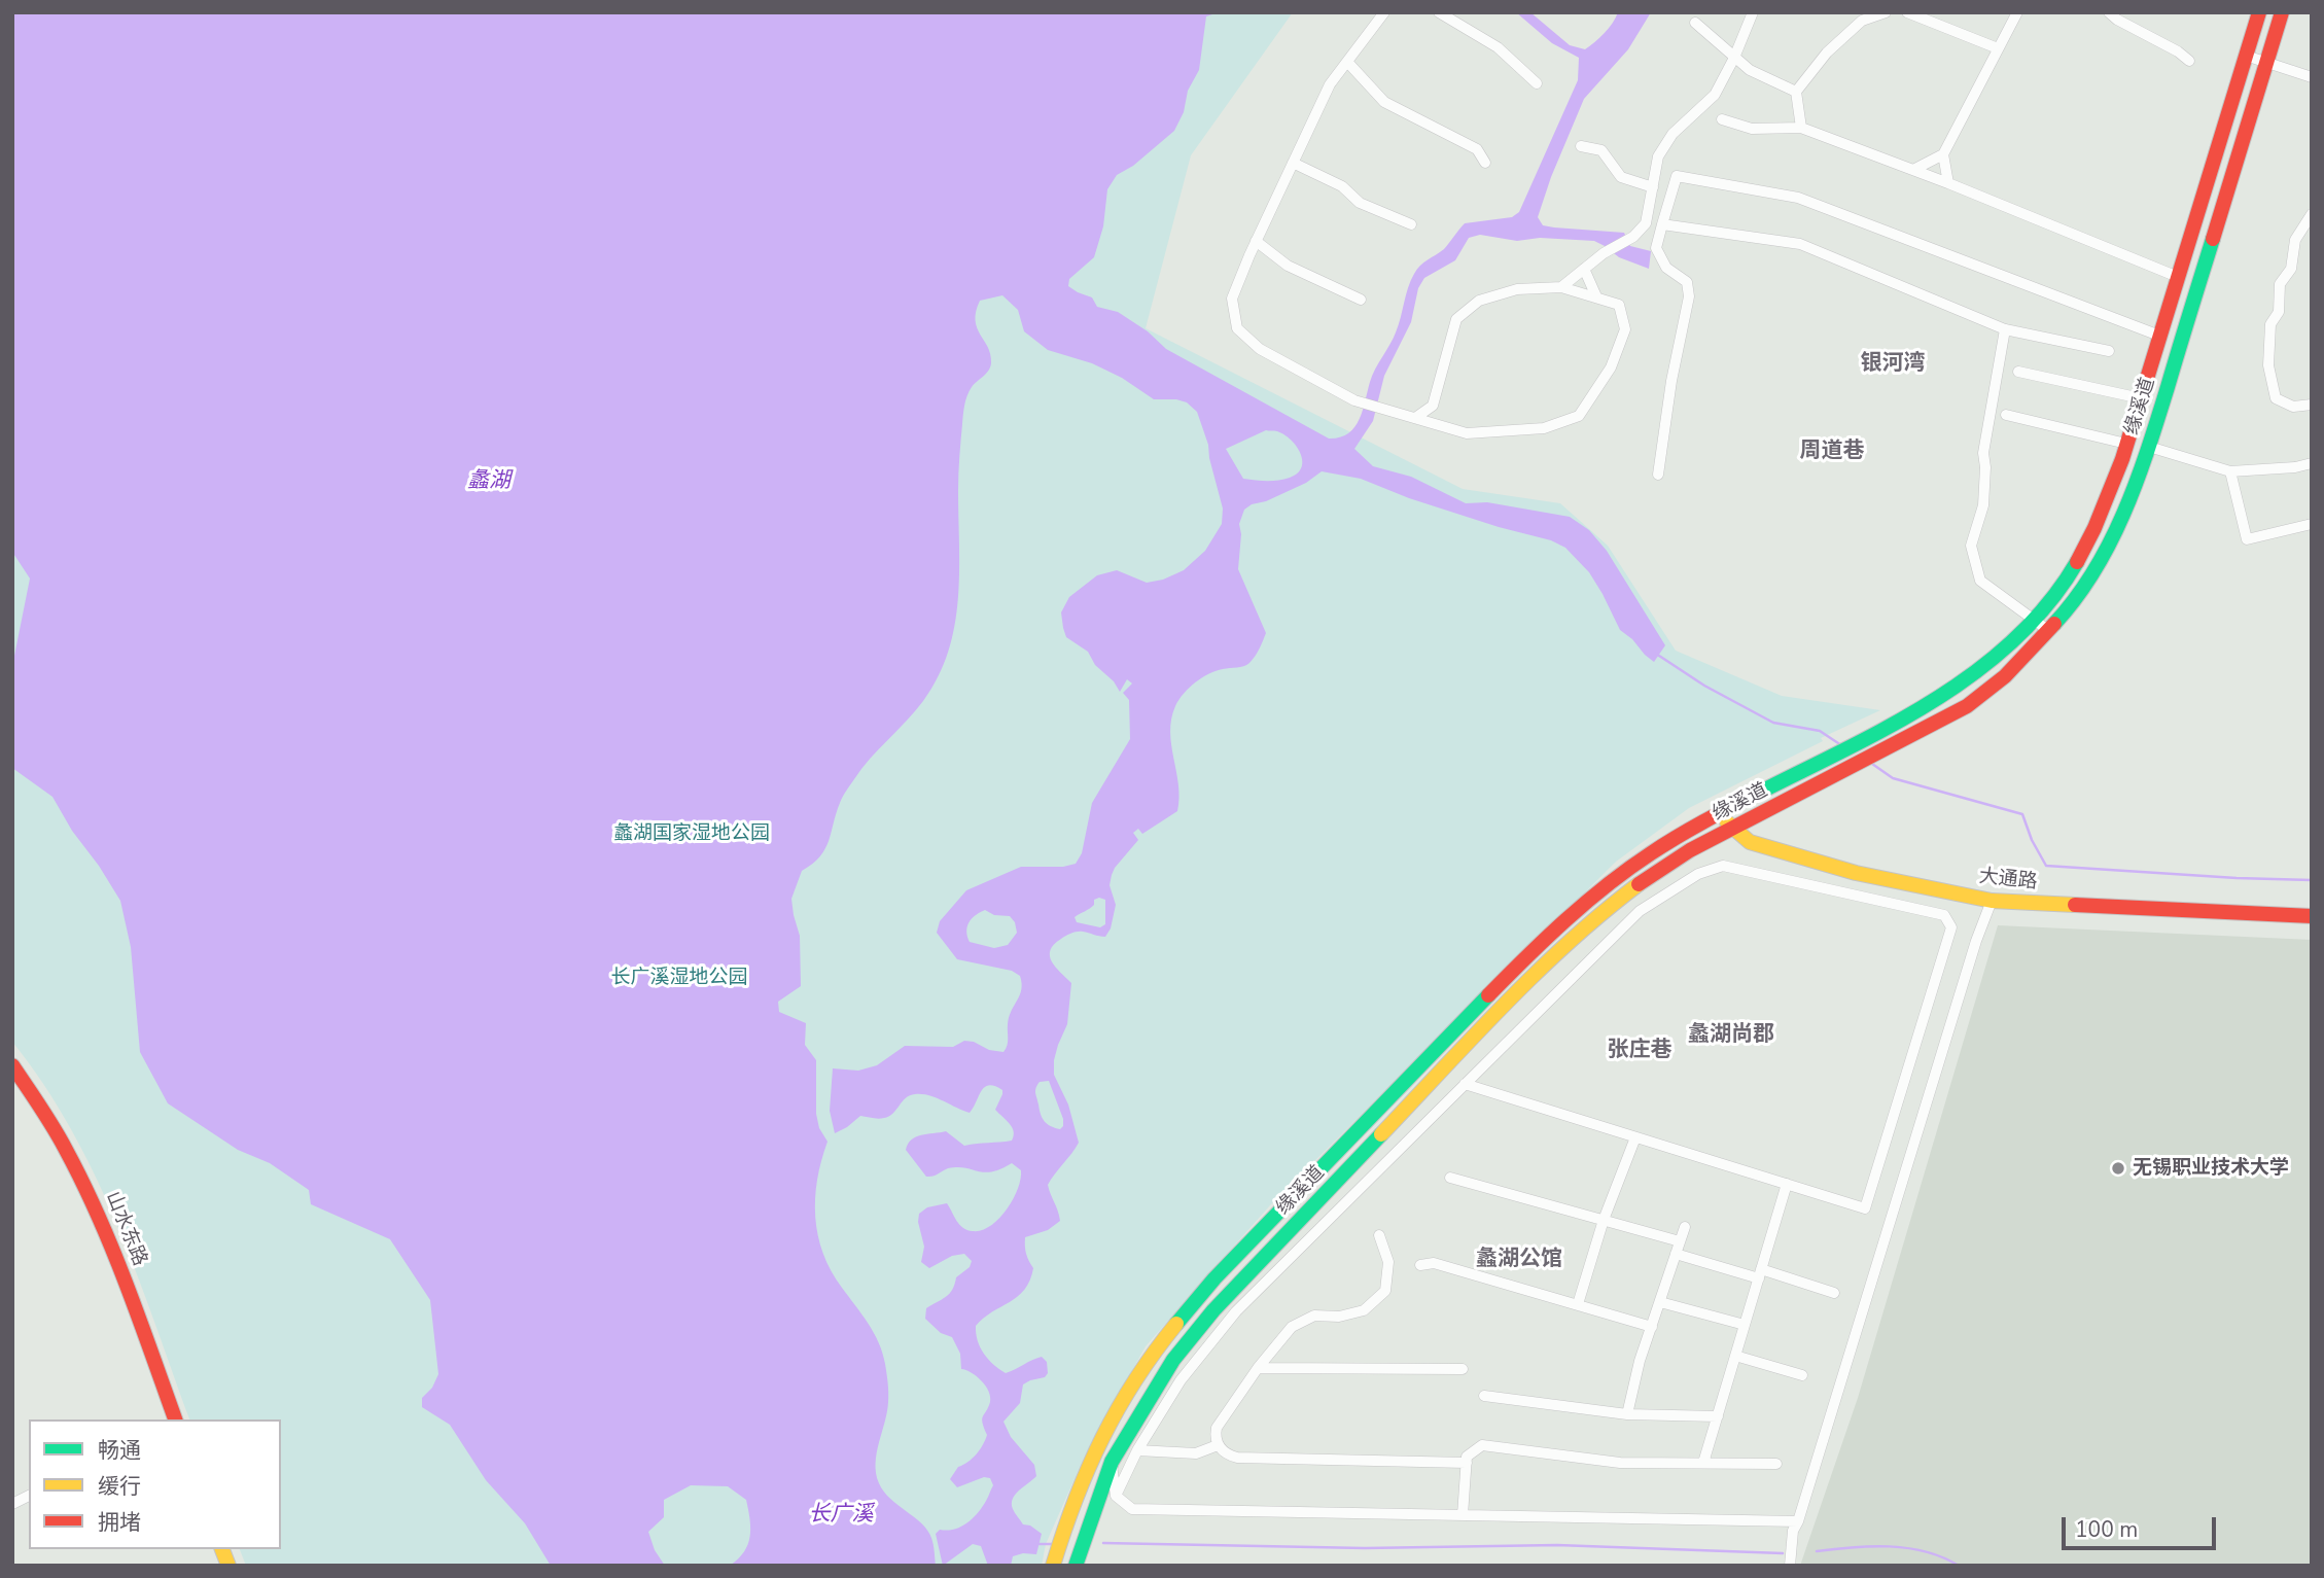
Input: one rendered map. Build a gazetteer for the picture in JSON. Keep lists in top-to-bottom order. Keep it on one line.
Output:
{"streets":{"main road":["缘溪道","大通路","山水东路"]},"crossings":[["缘溪道","大通路"]],"districts":["银河湾","周道巷","蠡湖尚郡","张庄巷","蠡湖公馆"],"water":["蠡湖","长广溪"],"parks":["蠡湖国家湿地公园","长广溪湿地公园"],"places":["无锡职业技术大学"],"legend":["畅通","缓行","拥堵"],"scale_bar":"100 m"}
